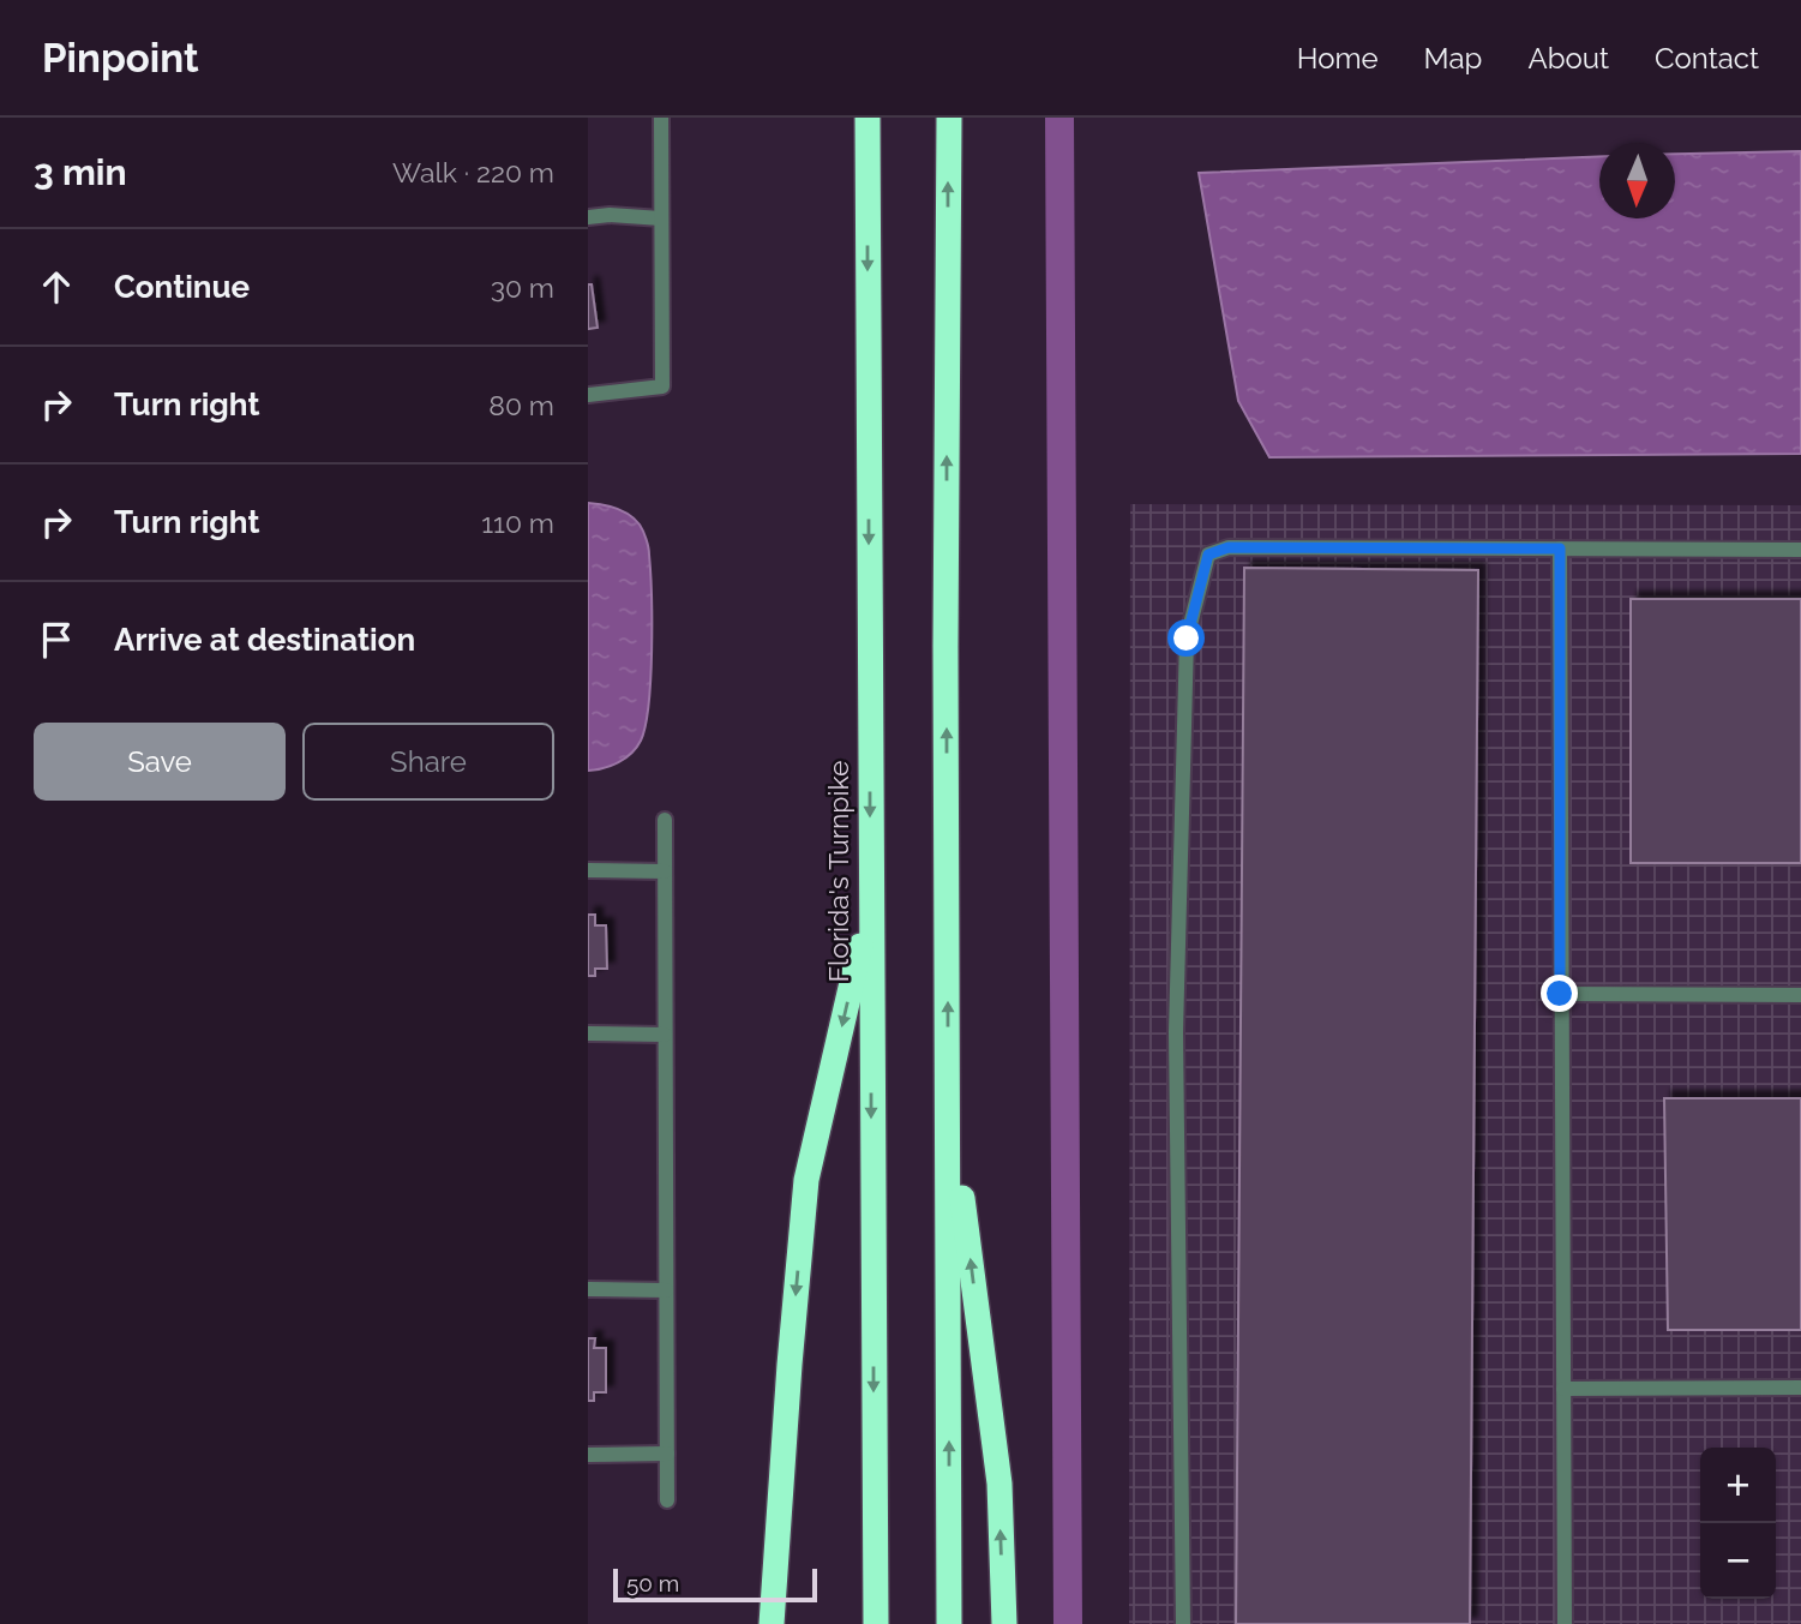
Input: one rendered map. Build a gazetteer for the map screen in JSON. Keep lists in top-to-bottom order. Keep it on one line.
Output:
{"streets":{"highway":["Florida's Turnpike"]},"scale_bar":"50 m","north":"bottom","page":{"header":"Pinpoint","nav":["Home","Map","About","Contact"],"heading":["3 min","Walk · 220 m"],"list":[["Continue","30 m"],["Turn right","80 m"],["Turn right","110 m"],"Arrive at destination"],"buttons":["Save","Share"],"map_buttons":["+","−"],"scale":"50 m"}}
